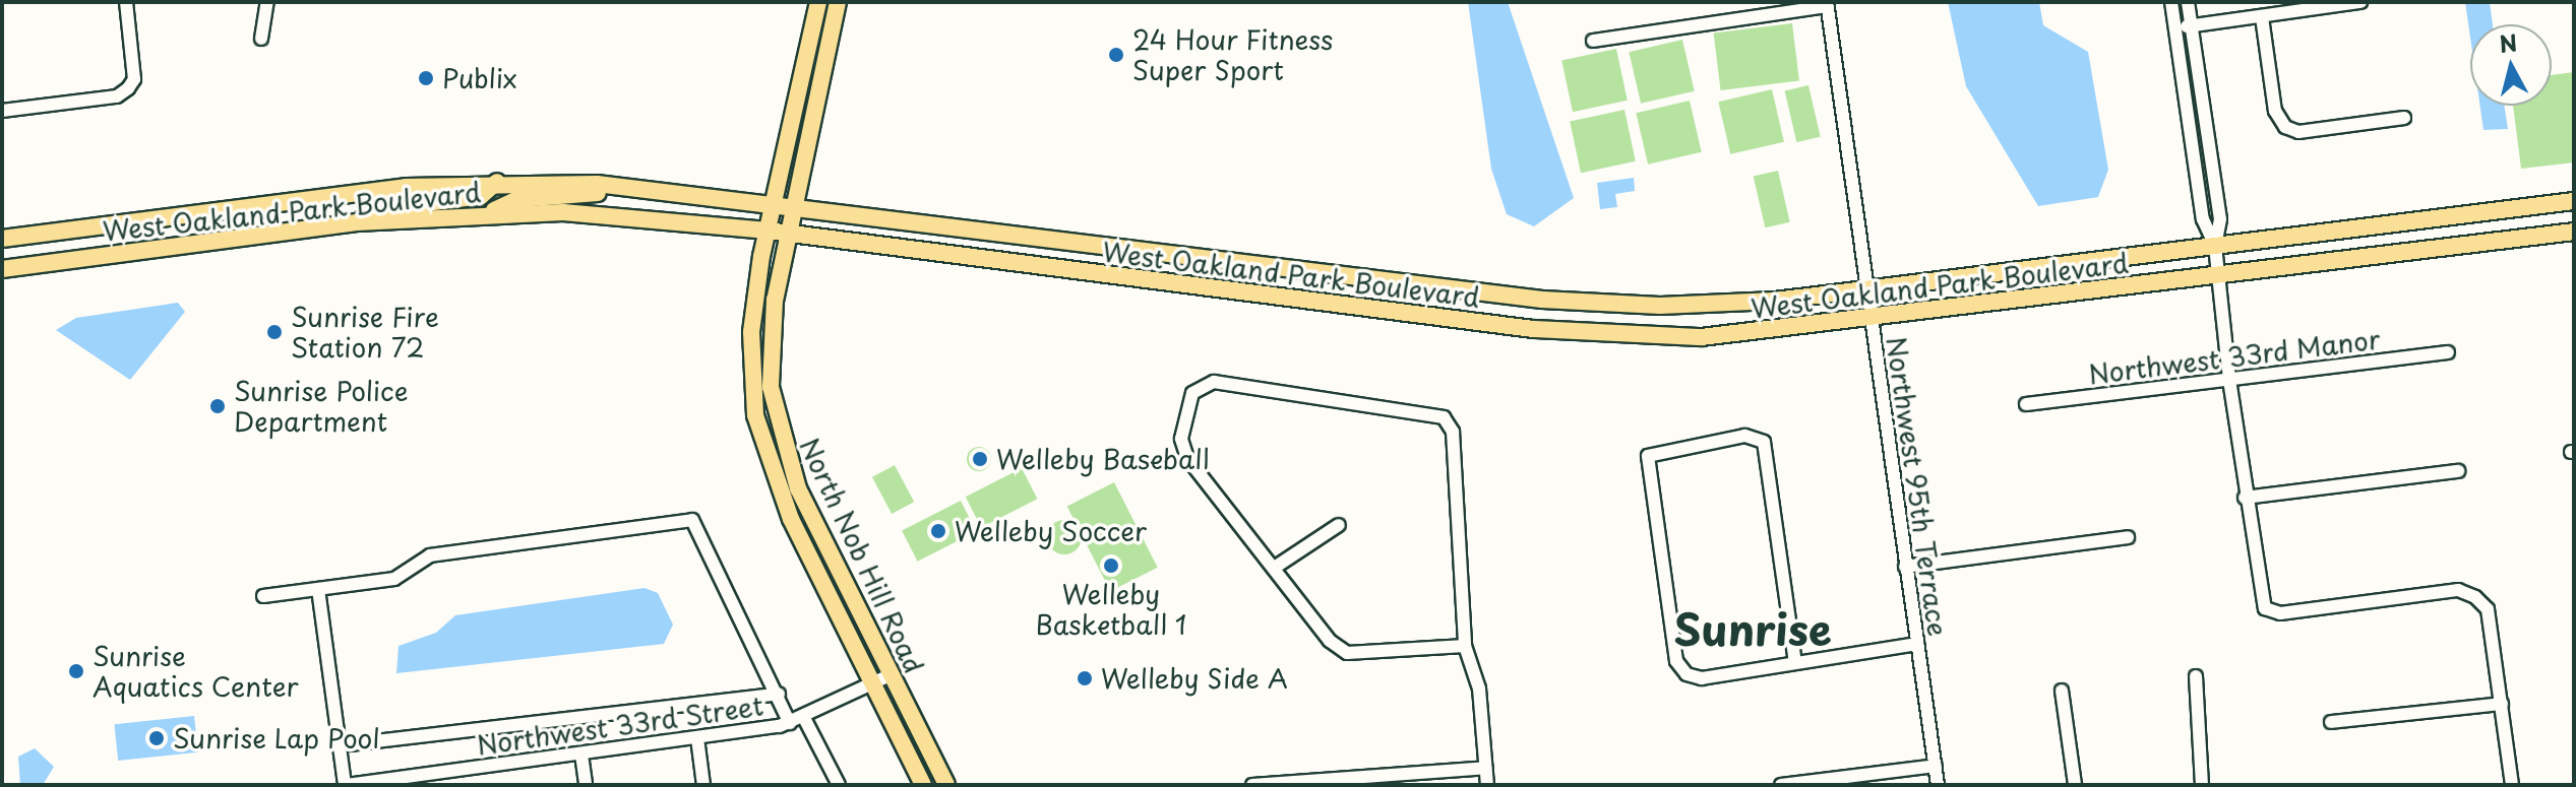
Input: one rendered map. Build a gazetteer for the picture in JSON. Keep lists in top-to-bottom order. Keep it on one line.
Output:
{"streets":{"main road":["West Oakland Park Boulevard","North Nob Hill Road"],"street":["Northwest 33rd Manor","Northwest 95th Terrace","Northwest 33rd Street"]},"crossings":[["West Oakland Park Boulevard","Northwest 95th Terrace"],["West Oakland Park Boulevard","North Nob Hill Road"],["North Nob Hill Road","Northwest 33rd Street"]],"districts":["Sunrise"],"places":["24 Hour Fitness Super Sport","Publix","Sunrise Fire Station 72","Sunrise Police Department","Welleby Baseball","Welleby Soccer","Welleby Basketball 1","Sunrise Aquatics Center","Welleby Side A","Sunrise Lap Pool"],"north":"top"}
